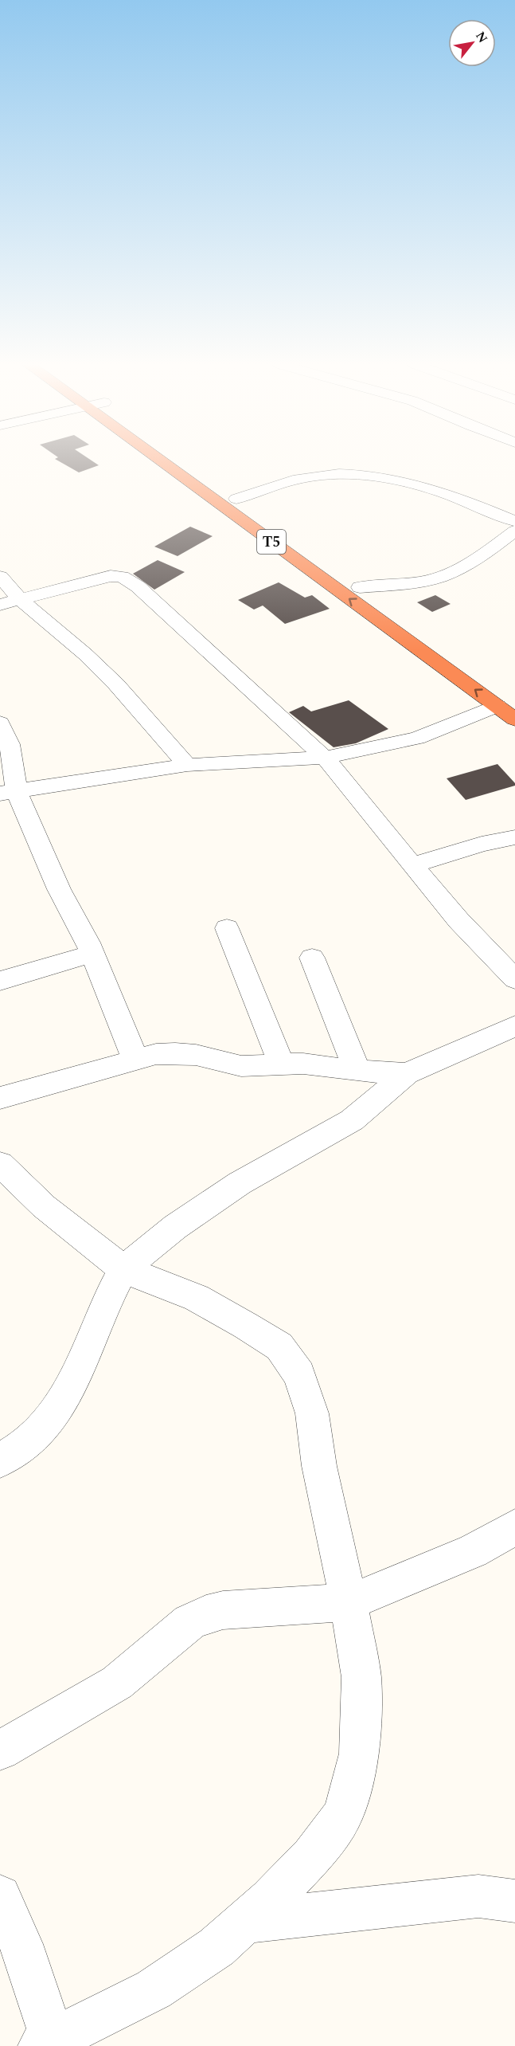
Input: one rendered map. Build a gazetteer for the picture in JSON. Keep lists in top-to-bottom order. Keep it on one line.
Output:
{"streets":{"highway":["T5"]},"north":"top right"}
